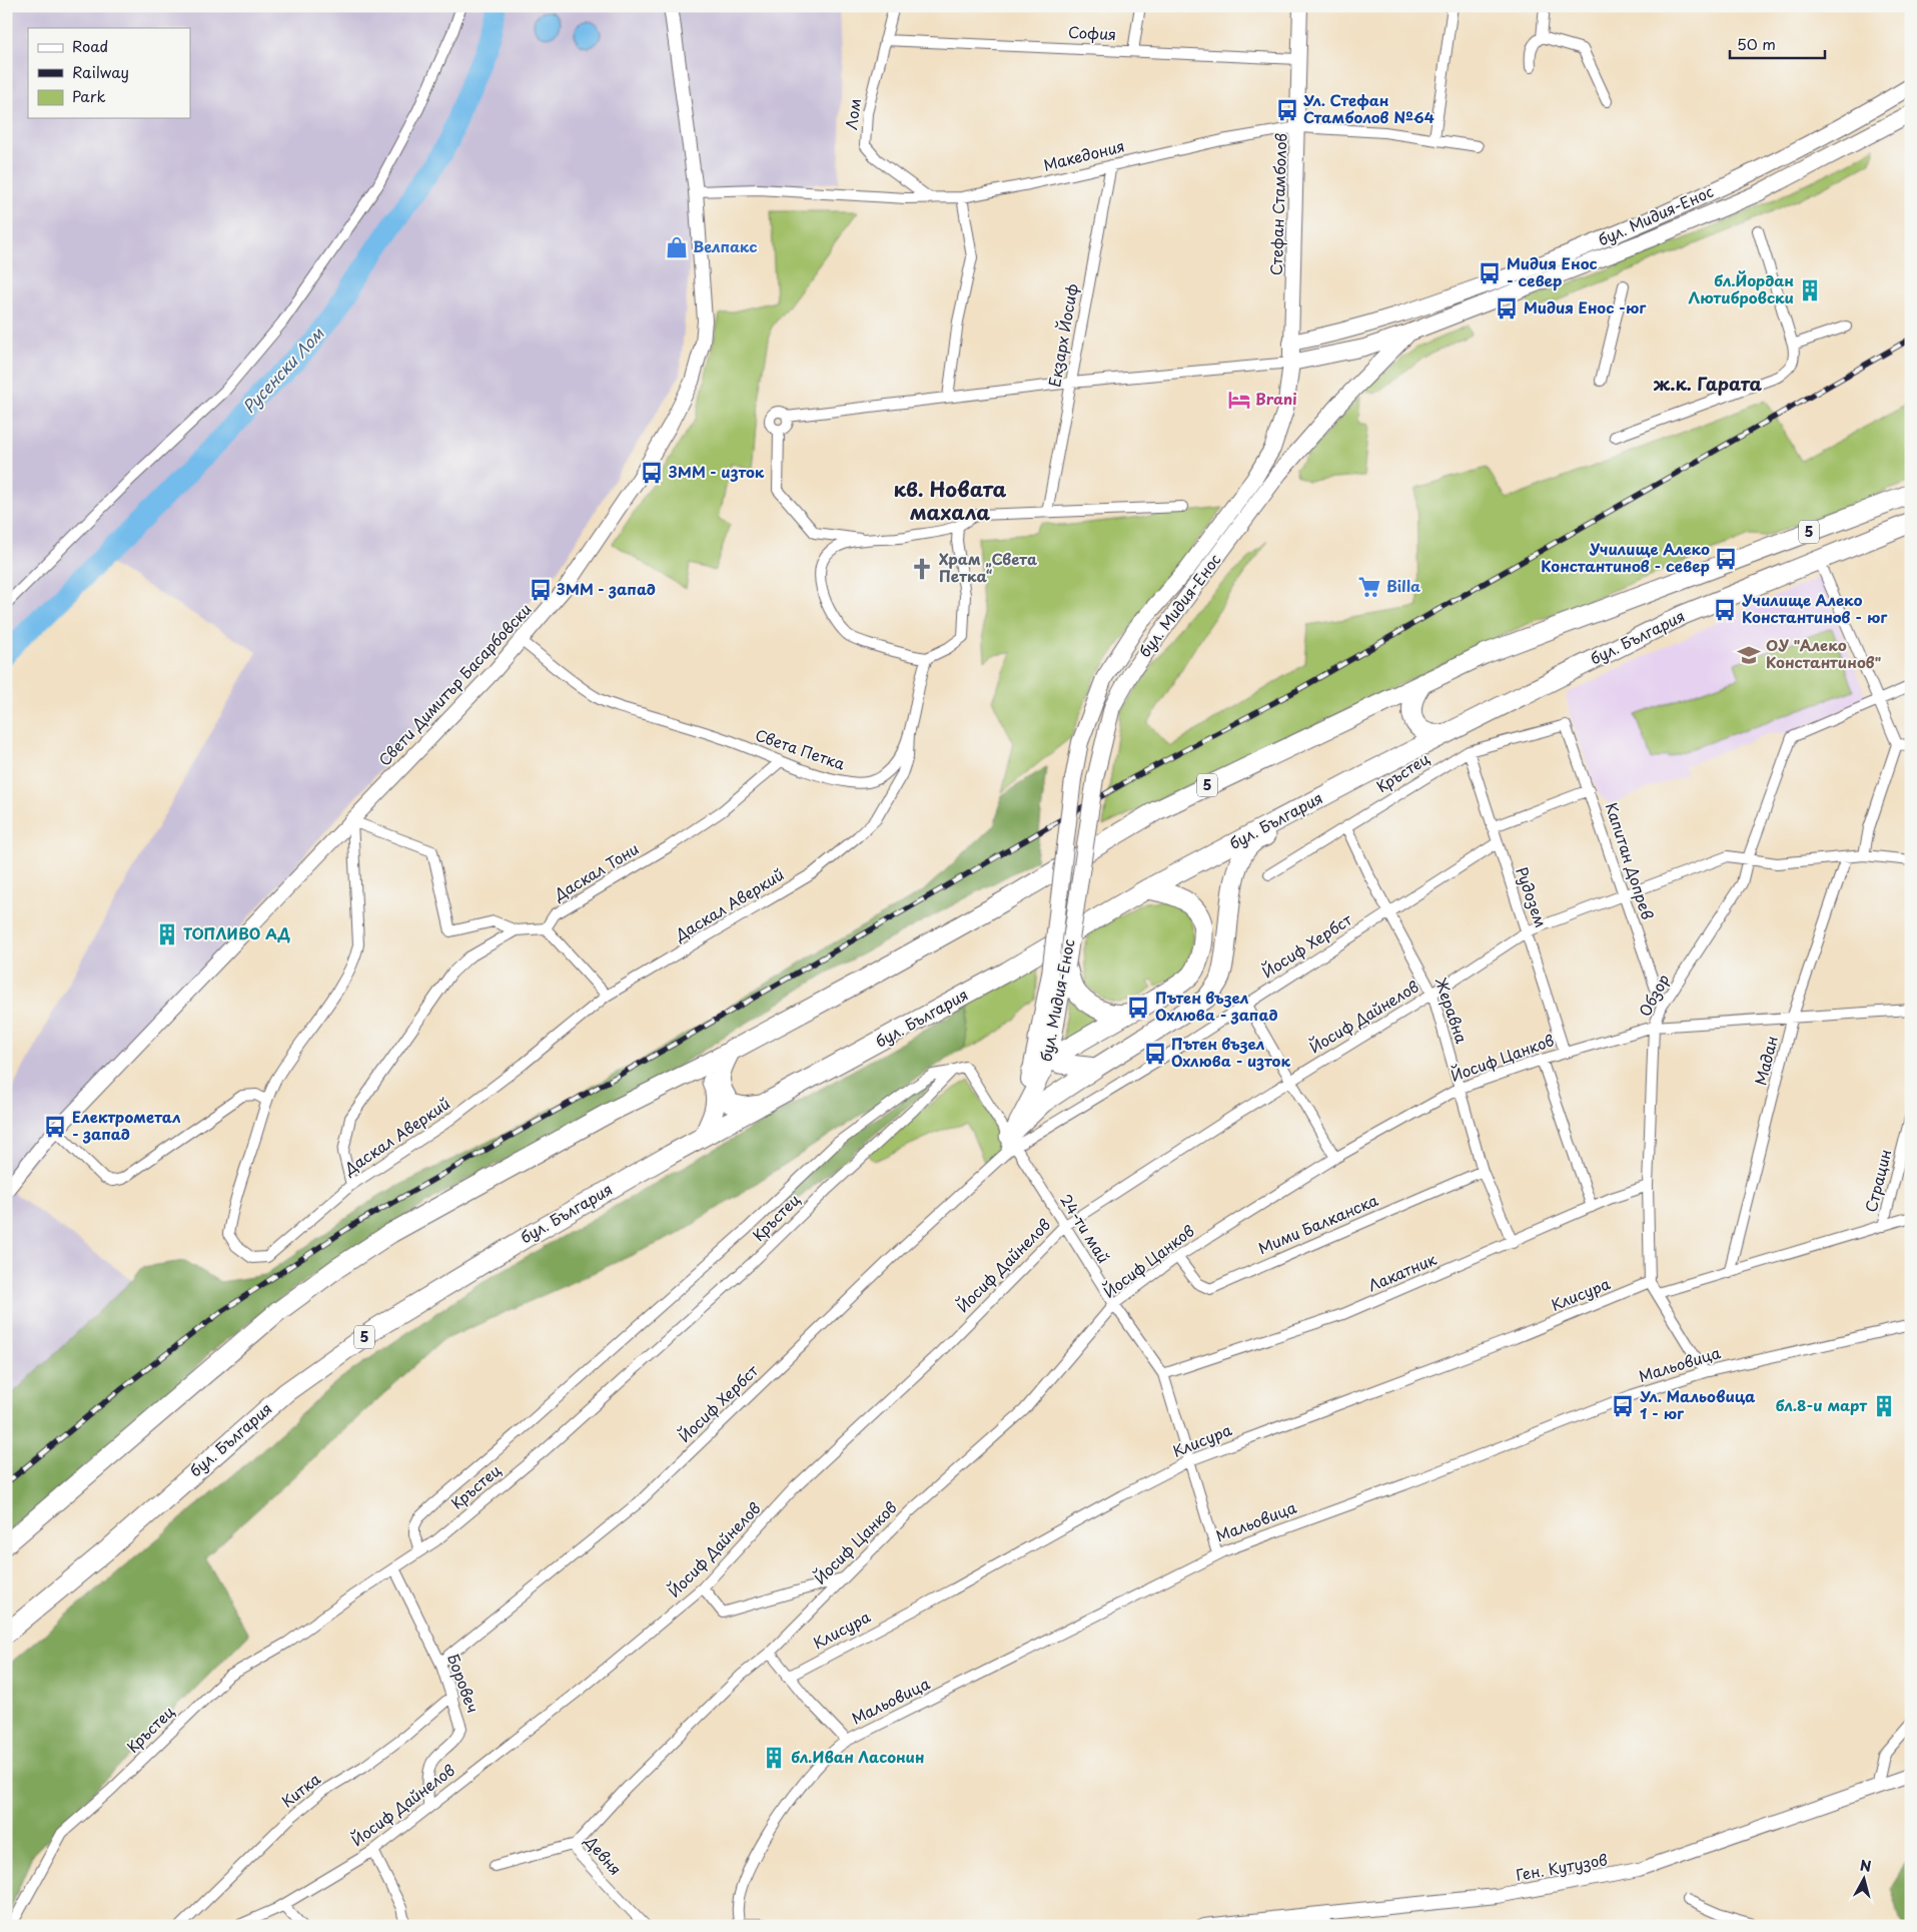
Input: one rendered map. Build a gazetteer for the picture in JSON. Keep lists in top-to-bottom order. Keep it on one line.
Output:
{"streets":{"highway":["5","бул. България"],"main road":["бул. Мидия-Енос"],"street":["София","Лом","Македония","Стефан Стамболов","Екзарх Йосиф","Свети Димитър Басарбовски","Света Петка","Кръстец","Капитан Допрев","Даскал Тони","Рудозем","Даскал Аверкий","Йосиф Хербст","Обзор","Жеравна","Йосиф Дайнелов","Йосиф Цанков","Мадан","Страцин","Мими Балканска","24-ти май","Лакатник","Клисура","Мальовица","Боровеч","Китка","Девня","Ген. Кутузов"]},"crossings":[["София","Лом"],["София","Стефан Стамболов"],["Лом","Македония"],["Македония","Стефан Стамболов"],["Македония","Екзарх Йосиф"],["Македония","Свети Димитър Басарбовски"],["Стефан Стамболов","бул. Мидия-Енос"],["бул. Мидия-Енос","Екзарх Йосиф"],["бул. Мидия-Енос","Йосиф Хербст"],["бул. Мидия-Енос","24-ти май"],["Свети Димитър Басарбовски","Света Петка"],["Свети Димитър Басарбовски","Даскал Аверкий"],["Света Петка","Даскал Тони"],["Света Петка","Даскал Аверкий"],["Кръстец","Капитан Допрев"],["Кръстец","Рудозем"],["Кръстец","Жеравна"],["Кръстец","24-ти май"],["Кръстец","Боровеч"],["Капитан Допрев","Обзор"],["Капитан Допрев","Йосиф Дайнелов"],["Рудозем","Йосиф Хербст"],["Рудозем","Йосиф Дайнелов"],["Рудозем","Йосиф Цанков"],["Йосиф Хербст","Жеравна"],["Йосиф Хербст","24-ти май"],["Йосиф Хербст","Боровеч"],["Обзор","Йосиф Дайнелов"],["Обзор","Йосиф Цанков"],["Обзор","Лакатник"],["Обзор","Клисура"],["Жеравна","Йосиф Дайнелов"],["Жеравна","Йосиф Цанков"],["Жеравна","Мими Балканска"],["Жеравна","Лакатник"],["Йосиф Дайнелов","Мадан"],["Йосиф Дайнелов","24-ти май"],["Йосиф Дайнелов","Боровеч"],["Йосиф Цанков","Мадан"],["Йосиф Цанков","Мими Балканска"],["Йосиф Цанков","24-ти май"],["Йосиф Цанков","Девня"],["24-ти май","Лакатник"],["24-ти май","Клисура"],["24-ти май","Мальовица"],["Боровеч","Китка"]],"districts":["ж.к. Гарата","кв. Новата махала"],"water":["Русенски Лом"],"places":{"bus stop":["Ул. Стефан Стамболов №64","Мидия Енос - север","Мидия Енос -юг","ЗММ - изток","Училище Алеко Константинов - север","ЗММ - запад","Училище Алеко Константинов - юг","Пътен възел Охлюва - запад","Пътен възел Охлюва - изток","Електрометал - запад","Ул. Мальовица 1 - юг"],"shop":["Велпакс"],"building":["бл.Йордан Лютибровски","ТОПЛИВО АД","бл.8-и март","бл.Иван Ласонин"],"hotel":["Brani"],"church":["Храм „Света Петка“"],"supermarket":["Billa"],"school or university":["ОУ \"Алеко Константинов\""]},"legend":["Road","Railway","Park"],"scale_bar":"50 m","north":"top"}
